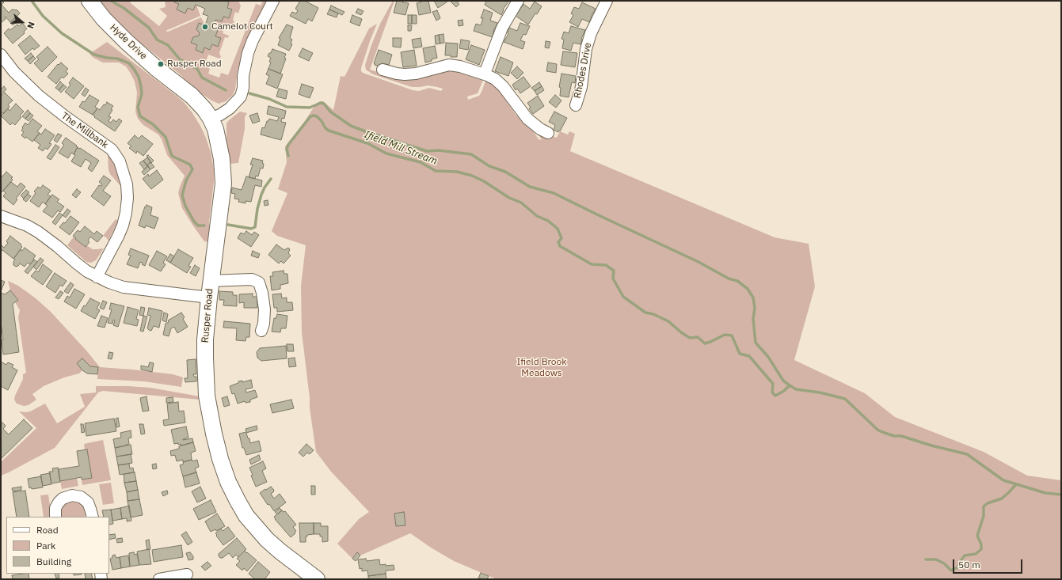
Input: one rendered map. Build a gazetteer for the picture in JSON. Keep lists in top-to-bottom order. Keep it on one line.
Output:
{"streets":{"street":["Hyde Drive","Rhodes Drive","The Millbank","Rusper Road"]},"crossings":[["Hyde Drive","Rusper Road"]],"water":["Ifield Mill Stream"],"parks":["Ifield Brook Meadows"],"places":["Camelot Court","Rusper Road"],"legend":["Road","Park","Building"],"scale_bar":"50 m","north":"right"}
